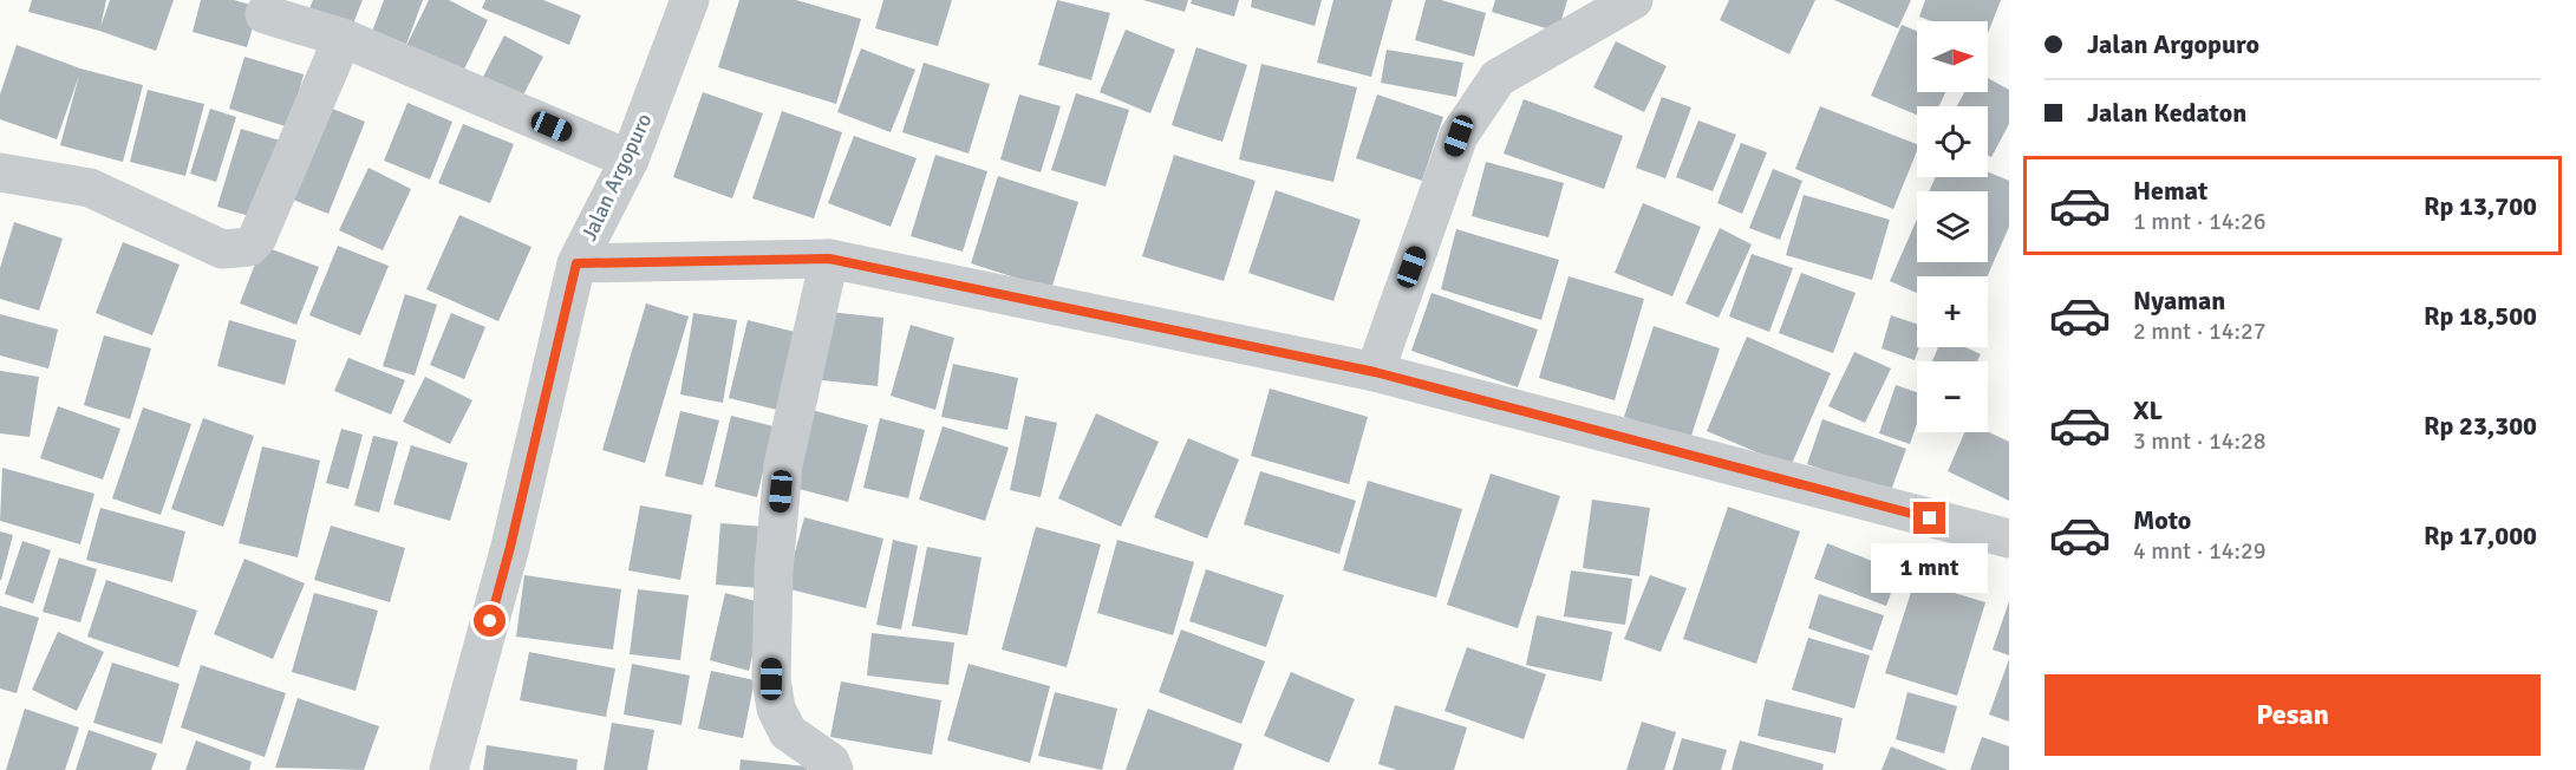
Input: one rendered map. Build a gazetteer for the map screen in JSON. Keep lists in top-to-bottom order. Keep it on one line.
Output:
{"streets":{"street":["Jalan Argopuro"]},"north":"right","page":{"banner":["Jalan Argopuro","Jalan Kedaton"],"map_buttons":["+","−"],"list":[{"name":"Hemat","note":"1 mnt · 14:26","value":"Rp 13,700"},{"name":"Nyaman","note":"2 mnt · 14:27","value":"Rp 18,500"},{"name":"XL","note":"3 mnt · 14:28","value":"Rp 23,300"},{"name":"Moto","note":"4 mnt · 14:29","value":"Rp 17,000"}],"bubble":"1 mnt","buttons":"Pesan"}}
